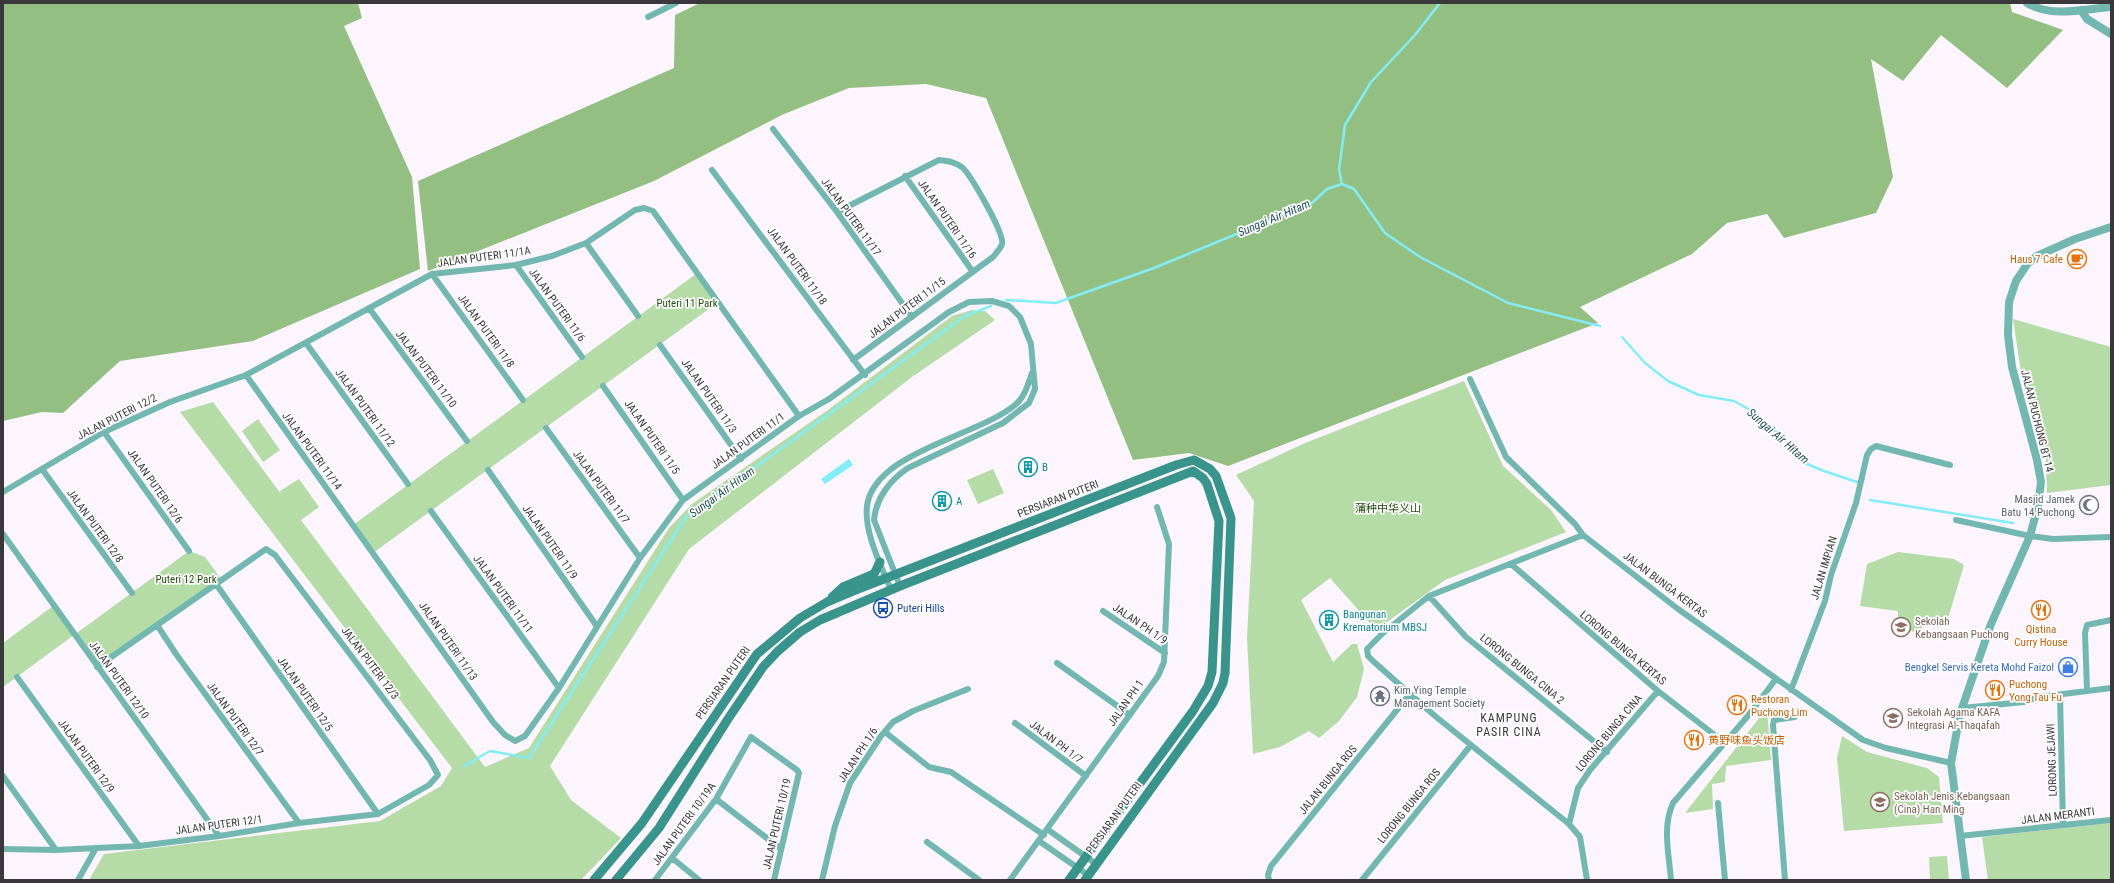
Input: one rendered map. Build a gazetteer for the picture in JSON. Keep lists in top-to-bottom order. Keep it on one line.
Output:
{"streets":{"main road":["PERSIARAN PUTERI"],"street":["JALAN PUTERI 11/17","JALAN PUTERI 11/16","JALAN PUTERI 11/1A","JALAN PUTERI 11/18","JALAN PUTERI 11/6","JALAN PUTERI 11/15","JALAN PUTERI 11/8","JALAN PUTERI 11/10","JALAN PUTERI 11/3","JALAN PUTERI 11/12","JALAN PUTERI 12/2","JALAN PUCHONG BT 14","JALAN PUTERI 11/5","JALAN PUTERI 11/1","JALAN PUTERI 11/14","JALAN PUTERI 12/6","JALAN PUTERI 11/7","JALAN PUTERI 12/8","JALAN PUTERI 11/9","JALAN IMPIAN","JALAN BUNGA KERTAS","JALAN PUTERI 11/11","JALAN PH 1/9","JALAN PUTERI 11/13","LORONG BUNGA KERTAS","JALAN PUTERI 12/3","LORONG BUNGA CINA 2","JALAN PUTERI 12/10","JALAN PUTERI 12/5","JALAN PH 1","JALAN PUTERI 12/7","LORONG BUNGA CINA","JALAN PH 1/7","JALAN PH 1/6","JALAN PUTERI 12/9","LORONG JEJAWI","JALAN BUNGA ROS","LORONG BUNGA ROS","JALAN MERANTI","JALAN PUTERI 10/19A","JALAN PUTERI 10/19","JALAN PUTERI 12/1"]},"crossings":[["JALAN PUTERI 11/17","JALAN PUTERI 11/15"],["JALAN PUTERI 11/16","JALAN PUTERI 11/15"],["JALAN PUTERI 11/1A","JALAN PUTERI 11/6"],["JALAN PUTERI 11/1A","JALAN PUTERI 11/8"],["JALAN PUTERI 11/1A","JALAN PUTERI 11/10"],["JALAN PUTERI 11/1A","JALAN PUTERI 11/12"],["JALAN PUTERI 11/1A","JALAN PUTERI 12/2"],["JALAN PUTERI 11/1A","JALAN PUTERI 11/1"],["JALAN PUTERI 11/1A","JALAN PUTERI 11/14"],["JALAN PUTERI 11/18","JALAN PUTERI 11/15"],["JALAN PUTERI 11/18","JALAN PUTERI 11/1"],["JALAN PUTERI 11/3","JALAN PUTERI 11/1"],["JALAN PUTERI 12/2","JALAN PUTERI 11/14"],["JALAN PUTERI 12/2","JALAN PUTERI 12/6"],["JALAN PUTERI 12/2","JALAN PUTERI 12/8"],["JALAN PUCHONG BT 14","JALAN BUNGA KERTAS"],["JALAN PUCHONG BT 14","JALAN MERANTI"],["JALAN PUTERI 11/5","JALAN PUTERI 11/1"],["JALAN PUTERI 11/1","JALAN PUTERI 11/7"],["JALAN PUTERI 11/1","PERSIARAN PUTERI"],["JALAN PUTERI 11/1","JALAN PUTERI 11/9"],["JALAN PUTERI 11/1","JALAN PUTERI 11/11"],["JALAN PUTERI 11/1","JALAN PUTERI 11/13"],["JALAN PUTERI 11/14","JALAN PUTERI 11/13"],["JALAN IMPIAN","JALAN BUNGA KERTAS"],["JALAN PH 1/9","JALAN PH 1"],["LORONG BUNGA KERTAS","LORONG BUNGA CINA"],["JALAN PUTERI 12/3","JALAN PUTERI 12/5"],["JALAN PUTERI 12/3","JALAN PUTERI 12/1"],["LORONG BUNGA CINA 2","LORONG BUNGA CINA"],["JALAN PUTERI 12/10","JALAN PUTERI 12/1"],["JALAN PUTERI 12/5","JALAN PUTERI 12/1"],["JALAN PH 1","JALAN PH 1/7"],["JALAN PUTERI 12/7","JALAN PUTERI 12/1"],["JALAN PUTERI 12/9","JALAN PUTERI 12/1"],["LORONG JEJAWI","JALAN MERANTI"],["JALAN PUTERI 10/19A","JALAN PUTERI 10/19"]],"districts":["KAMPUNG PASIR CINA"],"water":["Sungai Air Hitam"],"parks":["Puteri 11 Park","蒲种中华义山","Puteri 12 Park"],"places":{"cafe":["Haus 7 Cafe"],"building":["B","A","Bangunan Krematorium MBSJ"],"mosque":["Masjid Jamek Batu 14 Puchong"],"bus stop":["Puteri Hills"],"restaurant":["Qistina Curry House","Puchong Yong Tau Fu","Restoran Puchong Lim","黄野味鱼头饭店"],"school or university":["Sekolah Kebangsaan Puchong","Sekolah Agama KAFA Integrasi Al-Thaqafah","Sekolah Jenis Kebangsaan (Cina) Han Ming"],"shop":["Bengkel Servis Kereta Mohd Faizol"],"temple":["Kim Ying Temple Management Society"]}}
